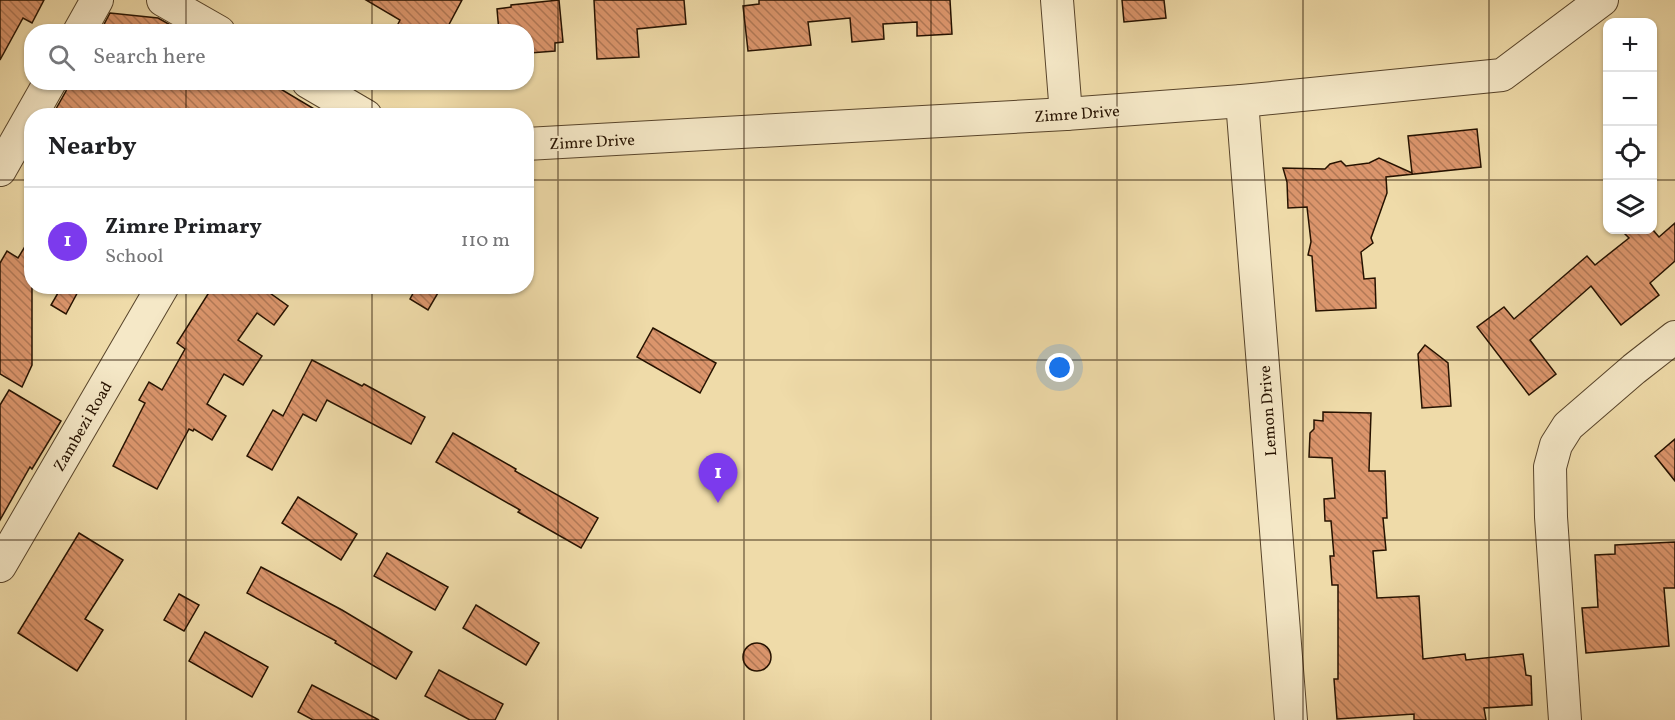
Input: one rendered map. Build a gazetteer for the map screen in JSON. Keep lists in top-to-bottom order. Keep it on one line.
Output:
{"streets":{"street":["Zimre Drive","Lemon Drive","Zambezi Road"]},"crossings":[["Zimre Drive","Lemon Drive"]],"page":{"map_buttons":["+","−"],"search":"Search here","heading":"Nearby","list":[{"mark":"1","name":"Zimre Primary","note":"School","value":"110 m"}],"pins":"1"}}
